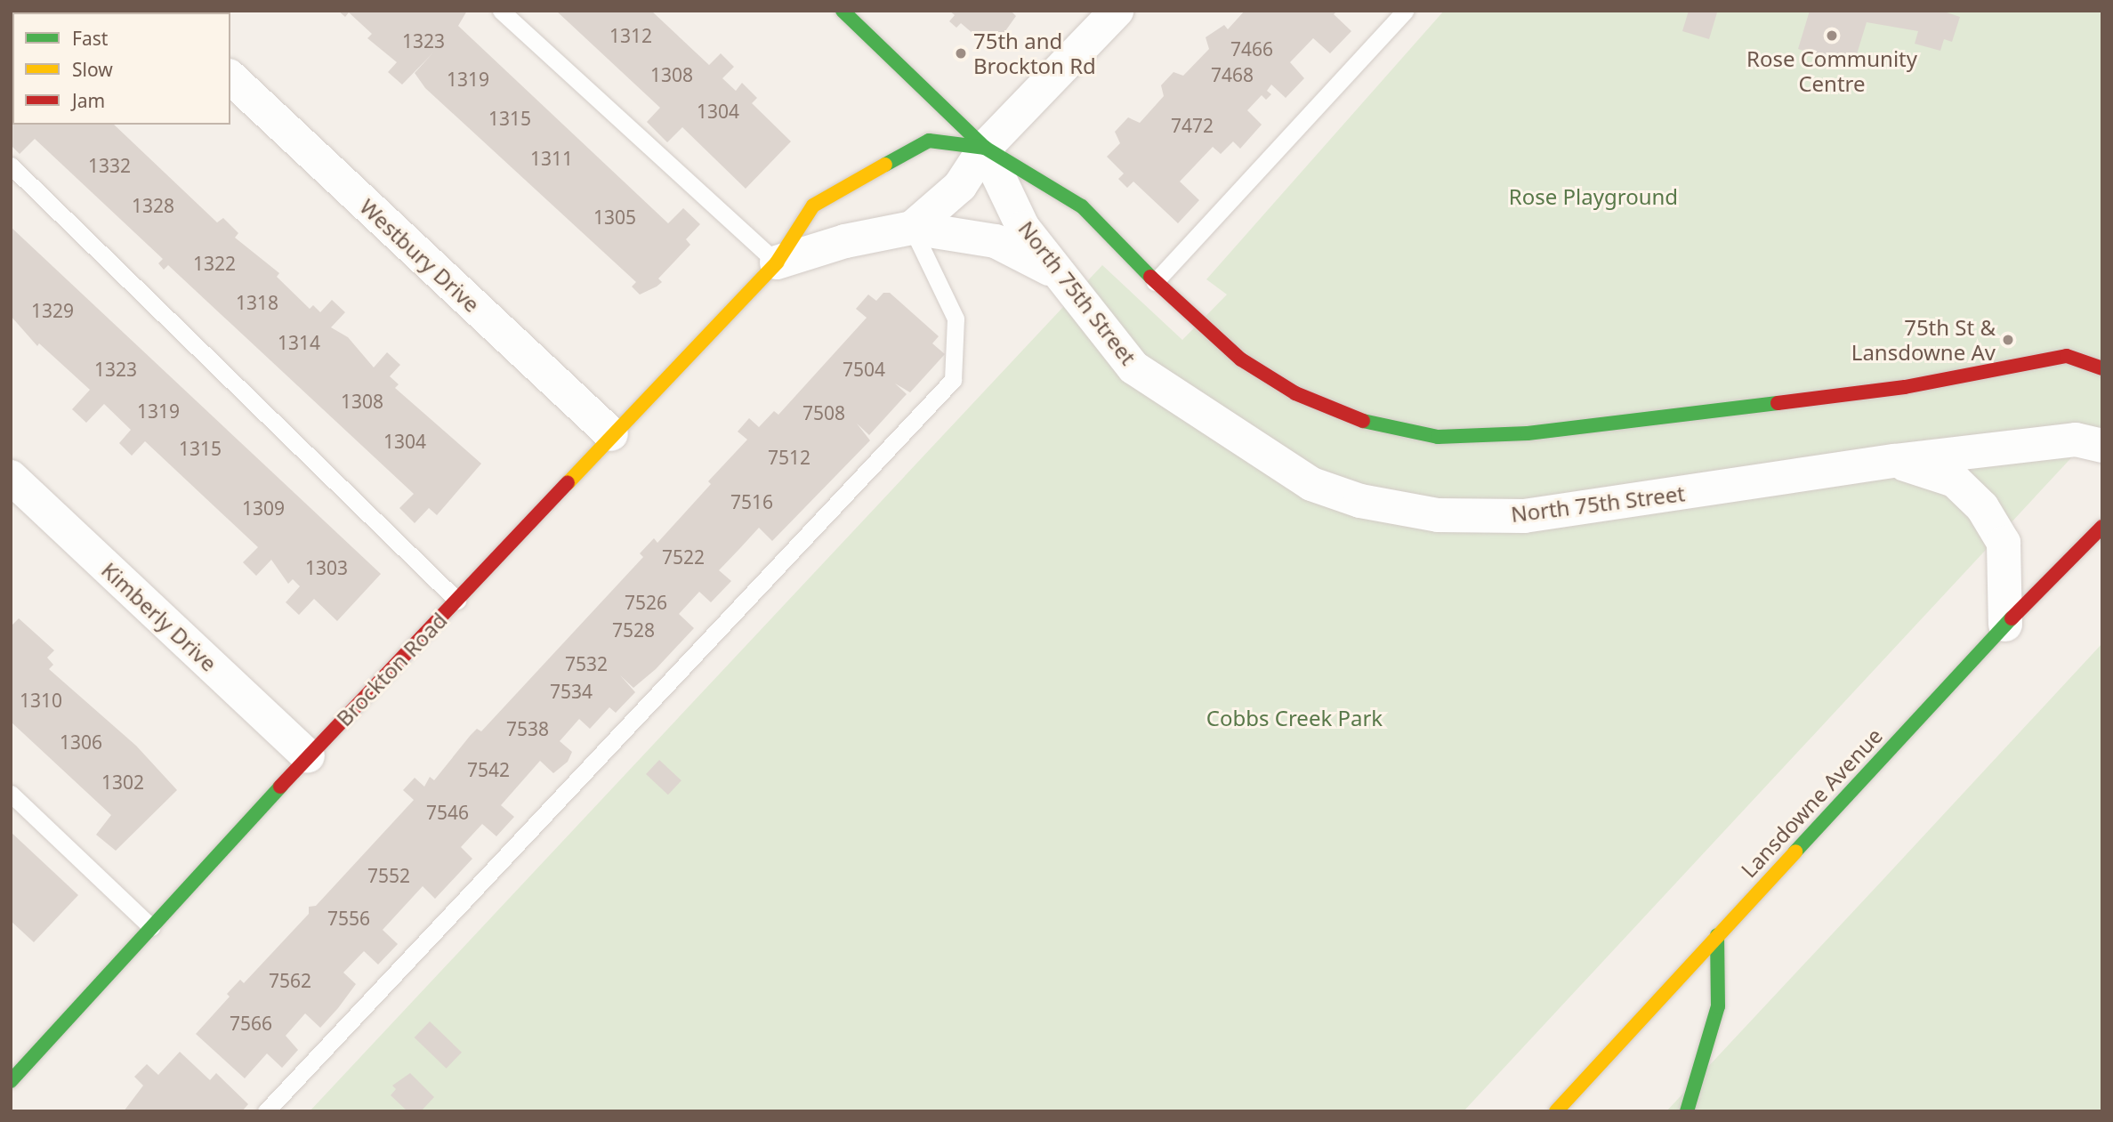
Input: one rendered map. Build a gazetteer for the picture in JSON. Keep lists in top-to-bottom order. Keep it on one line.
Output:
{"streets":{"street":["Westbury Drive","North 75th Street","Kimberly Drive","Brockton Road","Lansdowne Avenue"]},"crossings":[["Westbury Drive","Brockton Road"],["North 75th Street","Brockton Road"],["Kimberly Drive","Brockton Road"]],"parks":["Rose Playground","Cobbs Creek Park"],"places":["Rose Community Centre","75th and Brockton Rd","75th St & Lansdowne Av"],"house_numbers":["1312","1323","7466","1308","7468","1319","1304","1315","7472","1311","1332","1328","1305","1322","1318","1329","1314","1323","7504","1308","1319","7508","1304","1315","7512","7516","1309","7522","1303","7526","7528","7532","7534","1310","7538","1306","7542","1302","7546","7552","7556","7562","7566"],"legend":["Fast","Slow","Jam"]}
